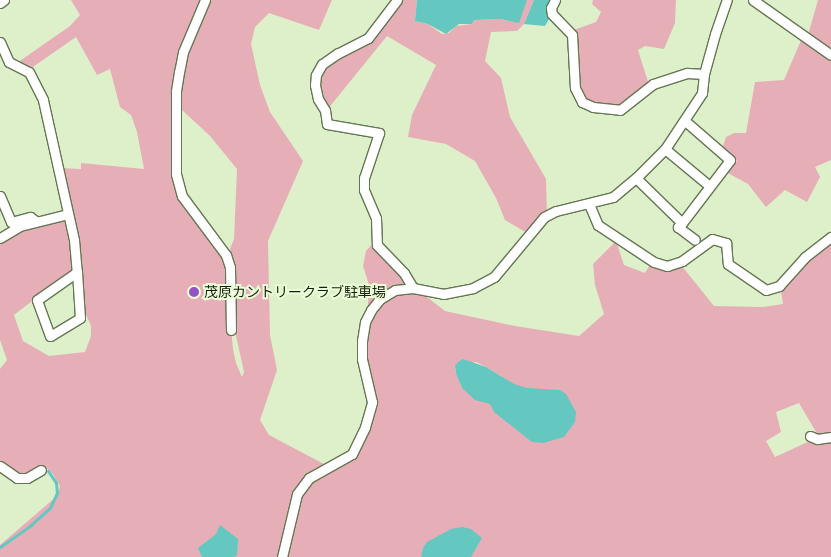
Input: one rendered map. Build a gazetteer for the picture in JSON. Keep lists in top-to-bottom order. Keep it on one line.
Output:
{"places":["茂原カントリークラブ駐車場"]}
